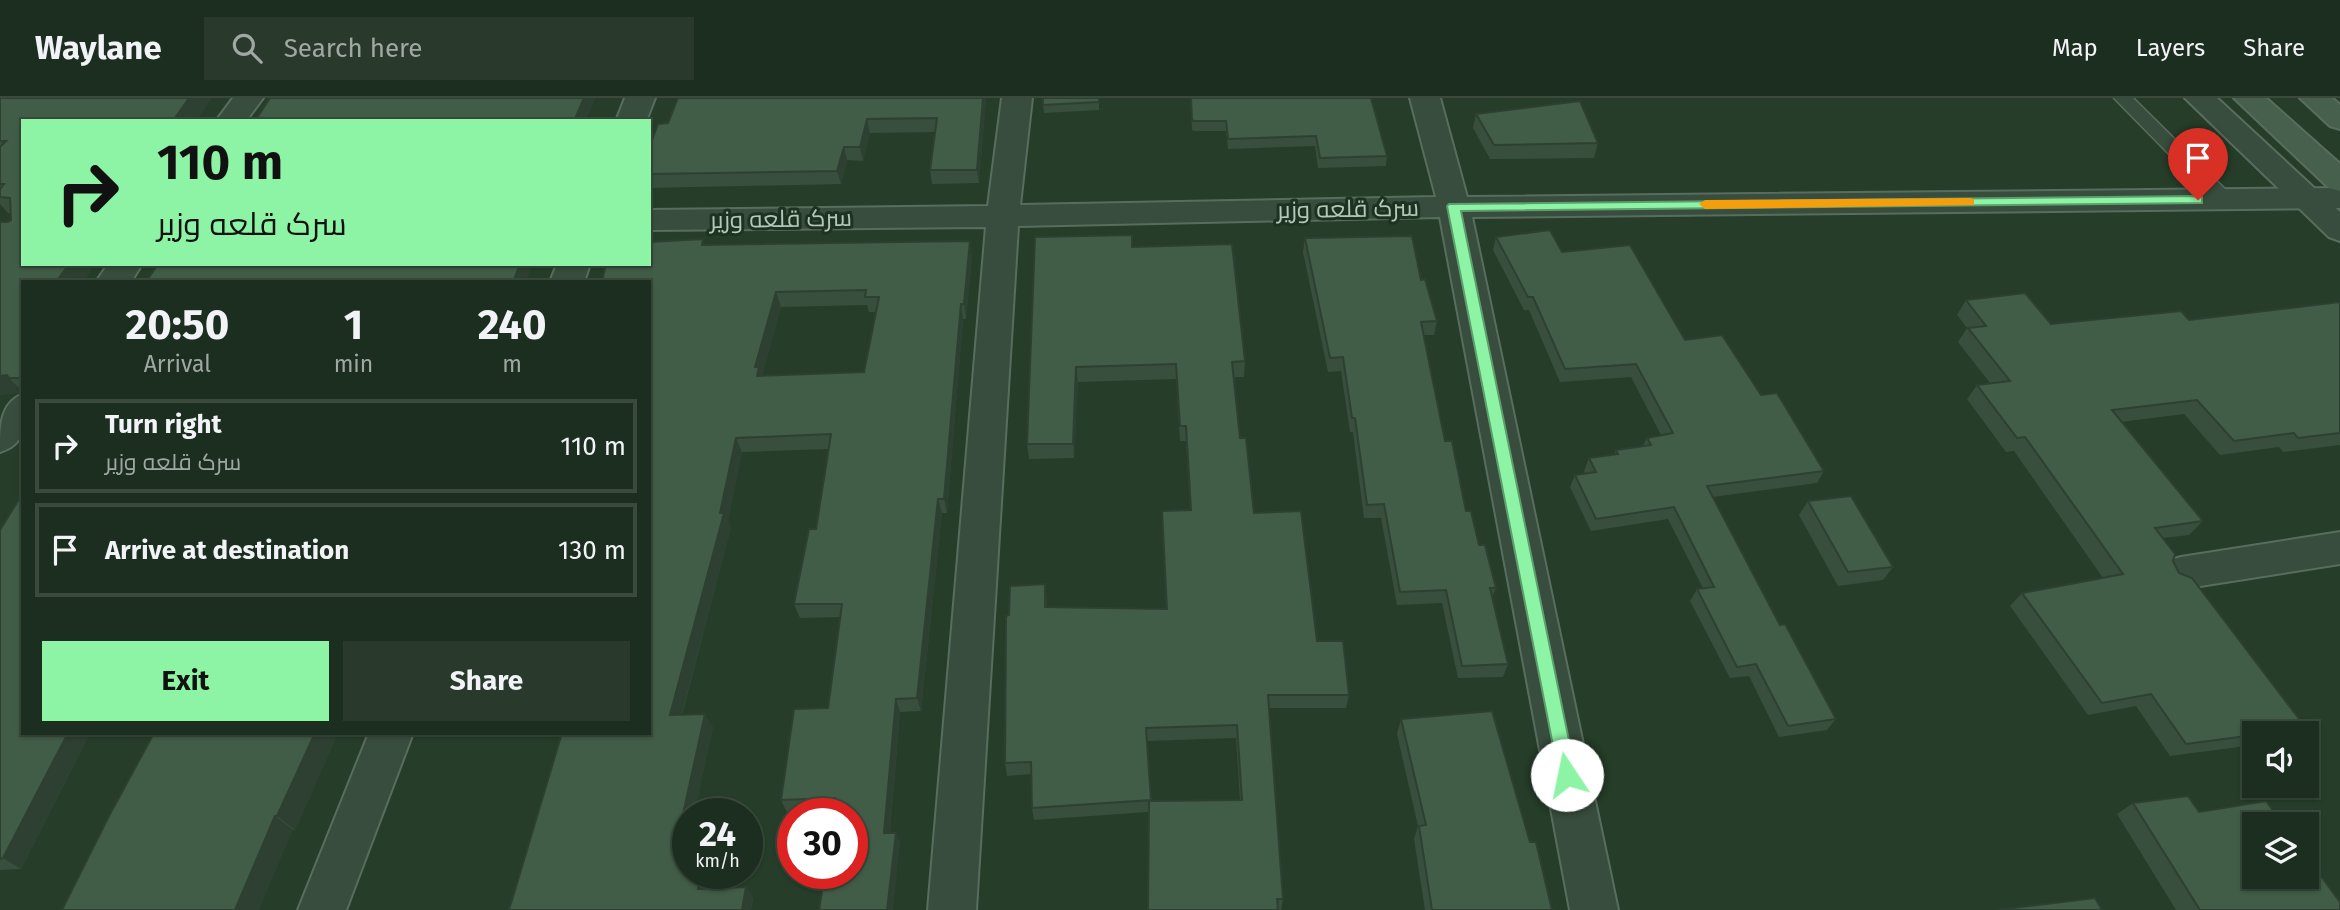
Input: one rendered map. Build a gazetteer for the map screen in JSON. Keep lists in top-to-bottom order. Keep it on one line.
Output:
{"streets":{"street":["سرک قلعه وزیر"]},"page":{"header":"Waylane","search":"Search here","nav":["Map","Layers","Share"],"turn":["110 m","سرک قلعه وزیر"],"eta":["20:50","Arrival","1","min","240","m"],"list":[{"name":"Turn right","note":"سرک قلعه وزیر","value":"110 m"},{"name":"Arrive at destination","value":"130 m"}],"buttons":["Exit","Share"],"speed":"24 km/h","limit":"30"}}
